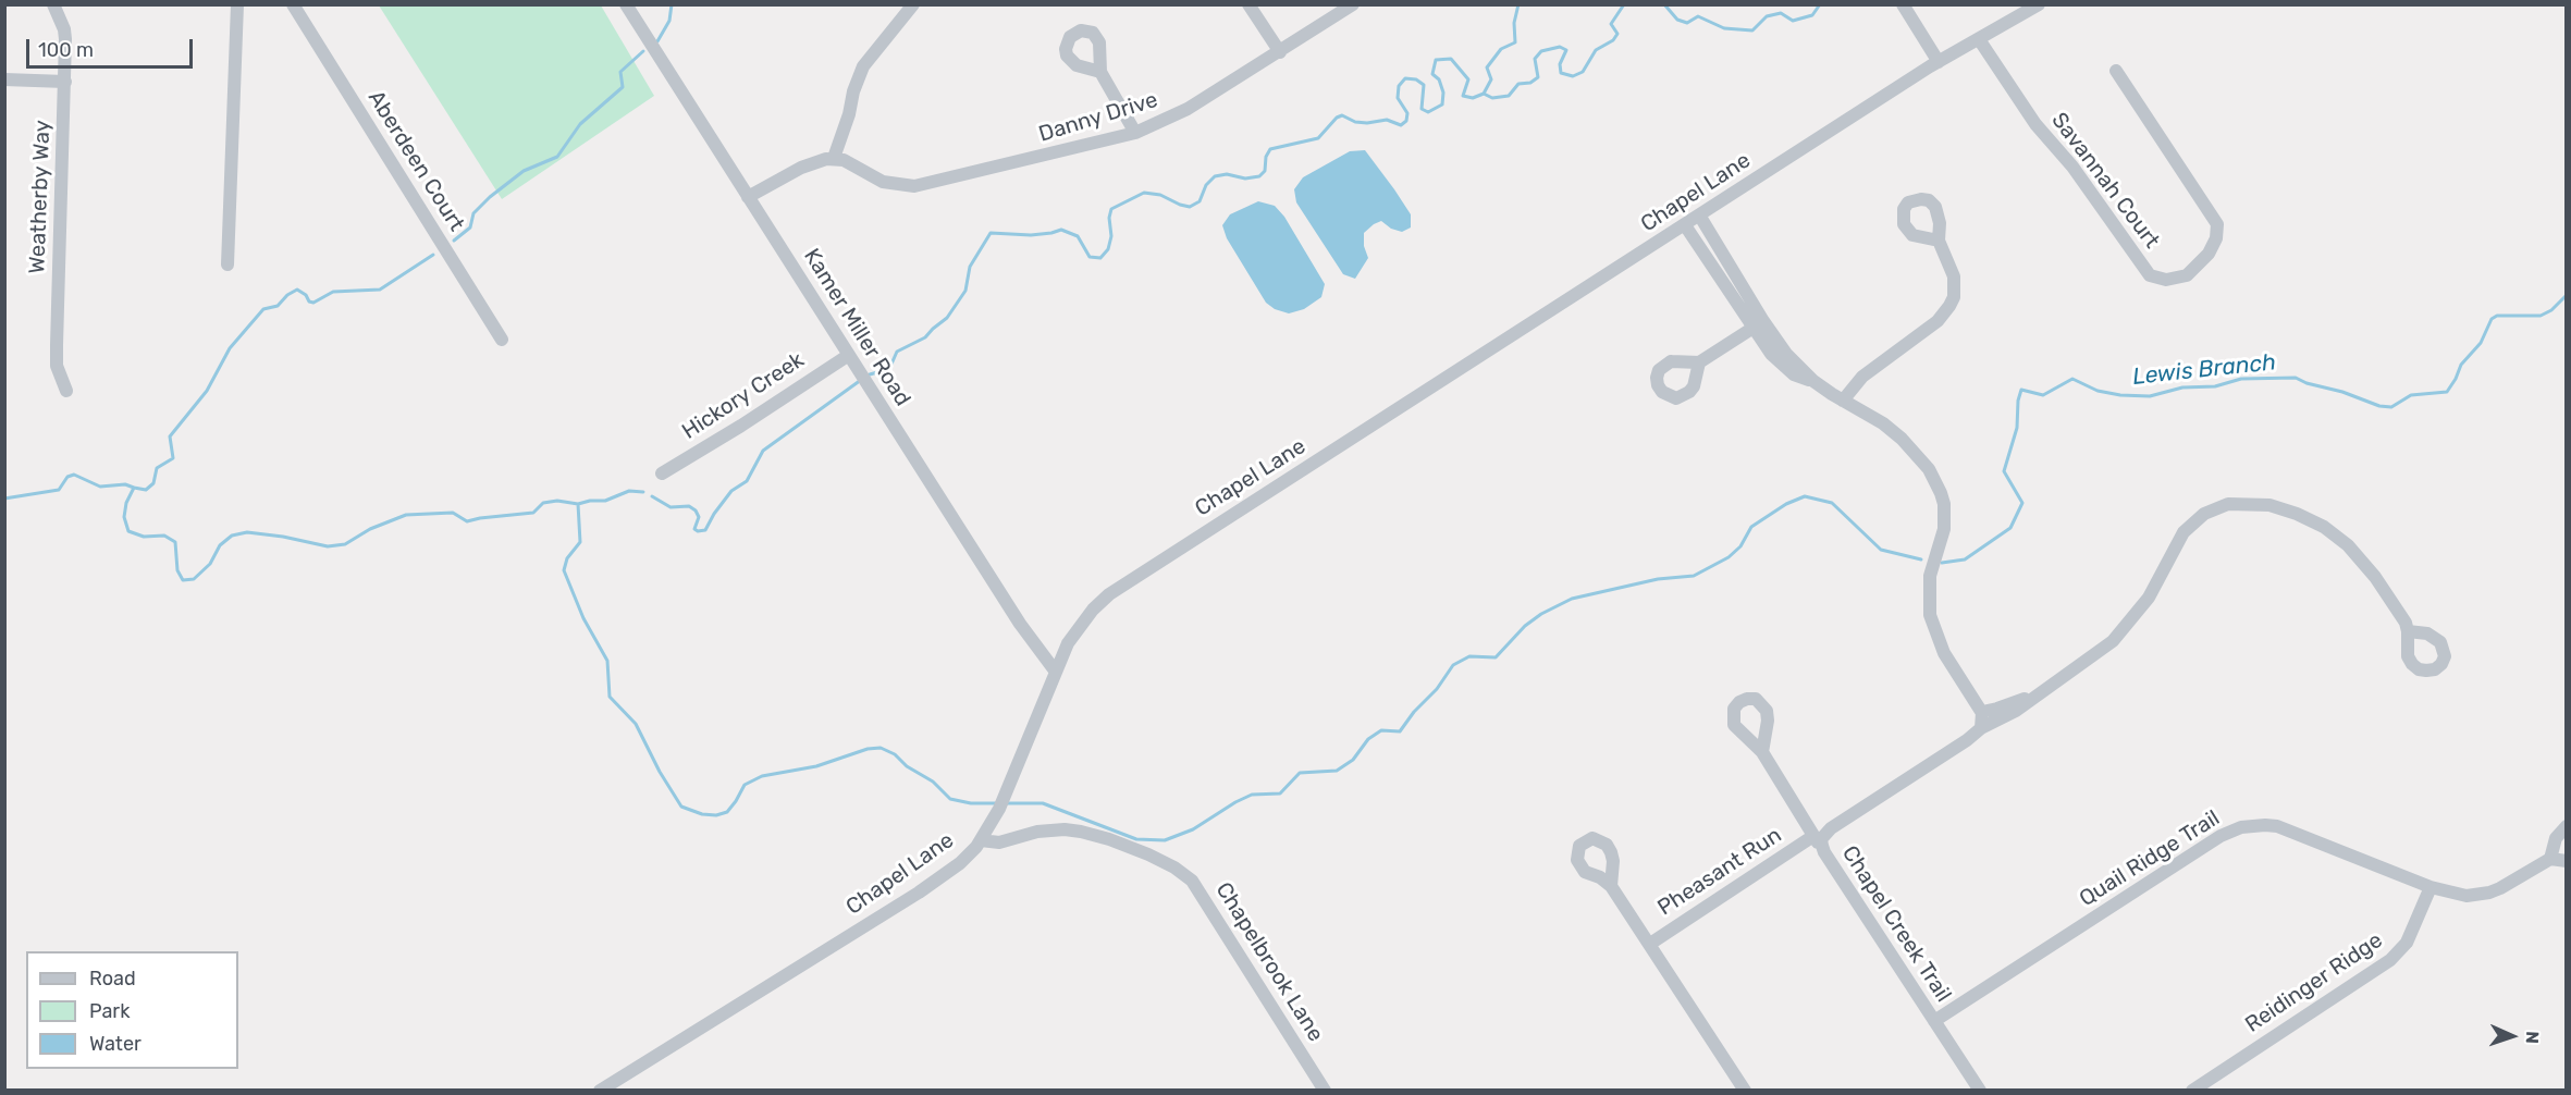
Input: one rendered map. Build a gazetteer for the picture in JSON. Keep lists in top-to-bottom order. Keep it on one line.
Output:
{"streets":{"street":["Danny Drive","Aberdeen Court","Savannah Court","Chapel Lane","Weatherby Way","Kamer Miller Road","Hickory Creek","Quail Ridge Trail","Pheasant Run","Chapel Creek Trail","Chapelbrook Lane","Reidinger Ridge"]},"crossings":[["Savannah Court","Chapel Lane"],["Chapel Lane","Kamer Miller Road"],["Chapel Lane","Chapelbrook Lane"],["Kamer Miller Road","Hickory Creek"],["Quail Ridge Trail","Chapel Creek Trail"],["Quail Ridge Trail","Reidinger Ridge"]],"water":["Lewis Branch"],"legend":["Road","Park","Water"],"scale_bar":"100 m","north":"right"}
